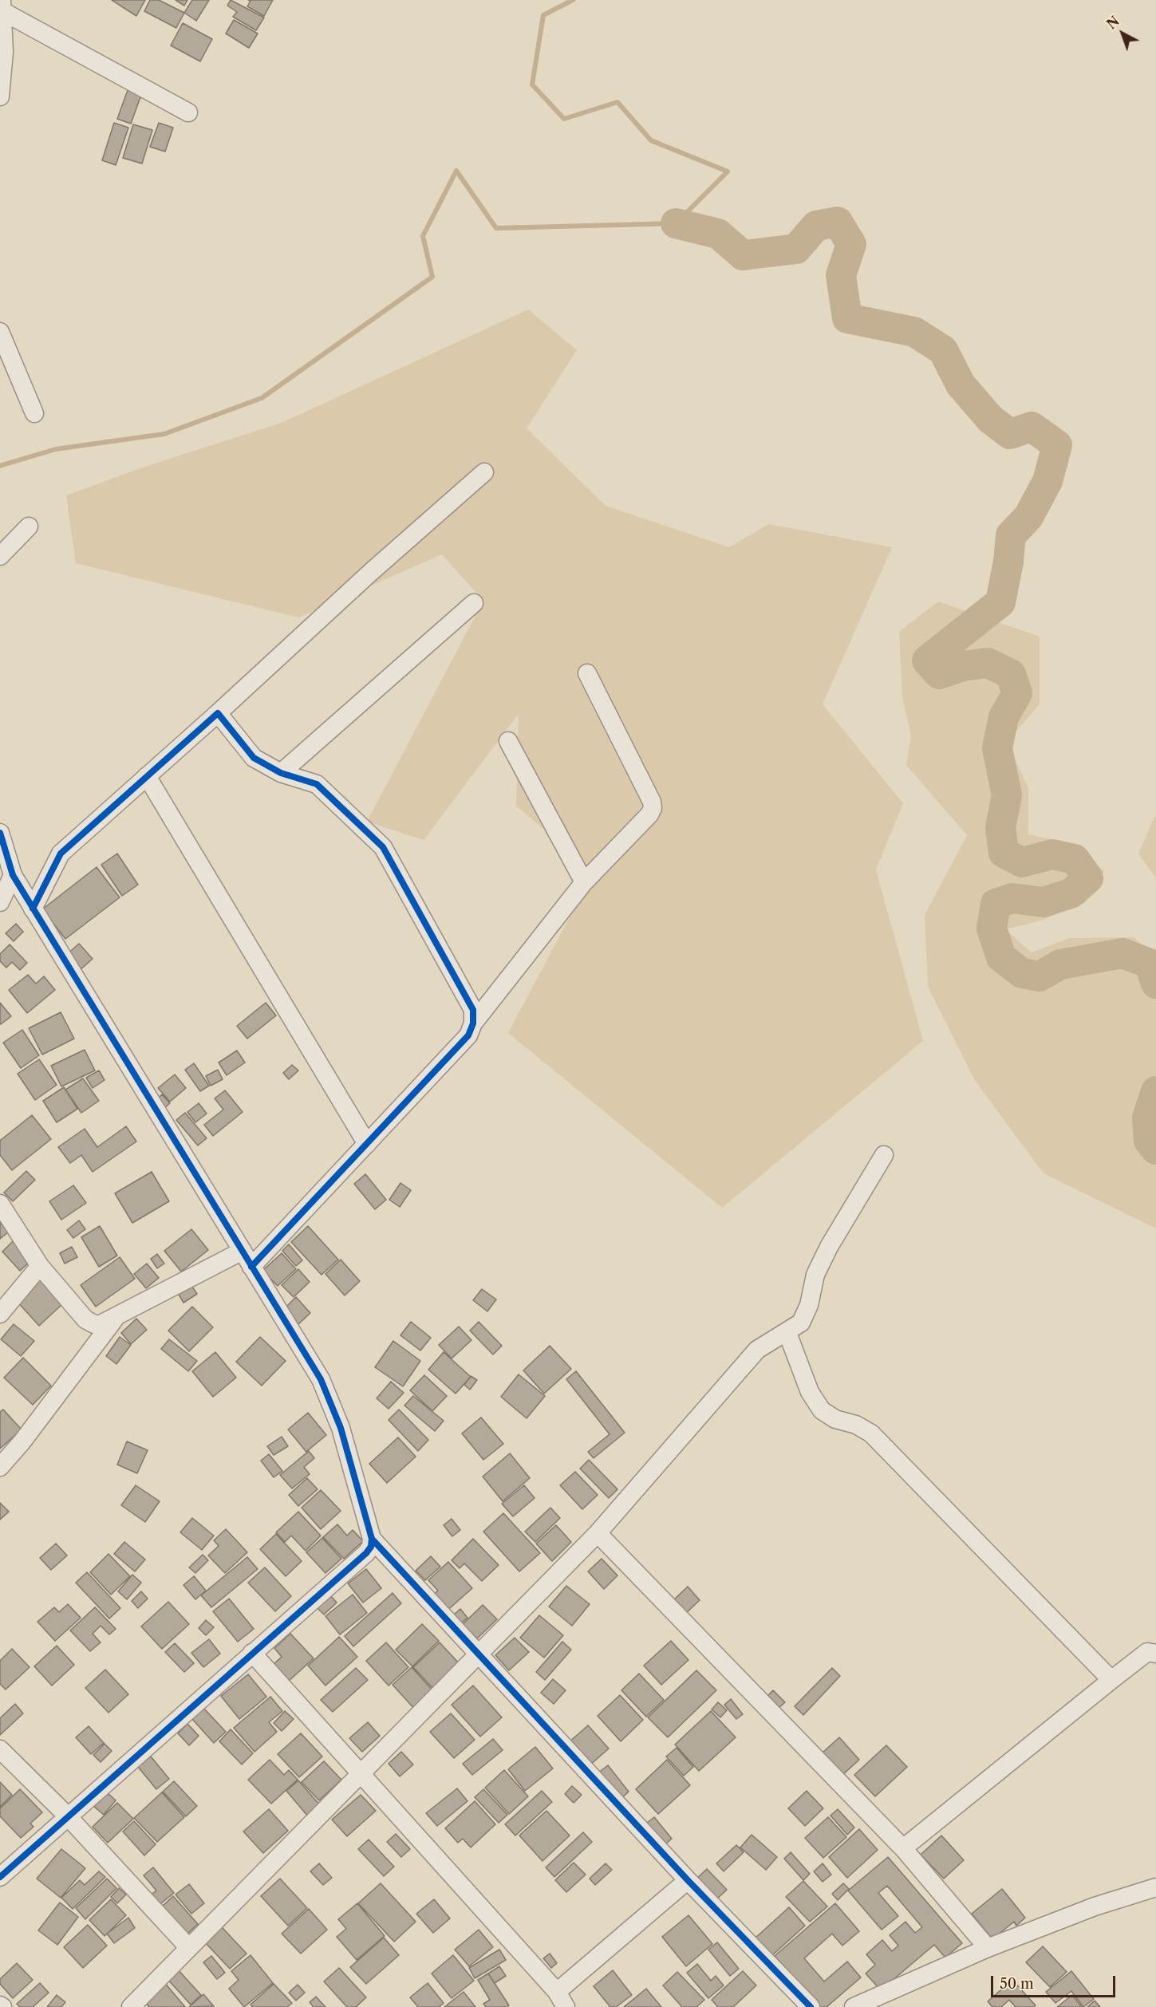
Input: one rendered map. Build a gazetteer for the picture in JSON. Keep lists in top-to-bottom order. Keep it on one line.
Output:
{"scale_bar":"50 m","north":"top left"}
